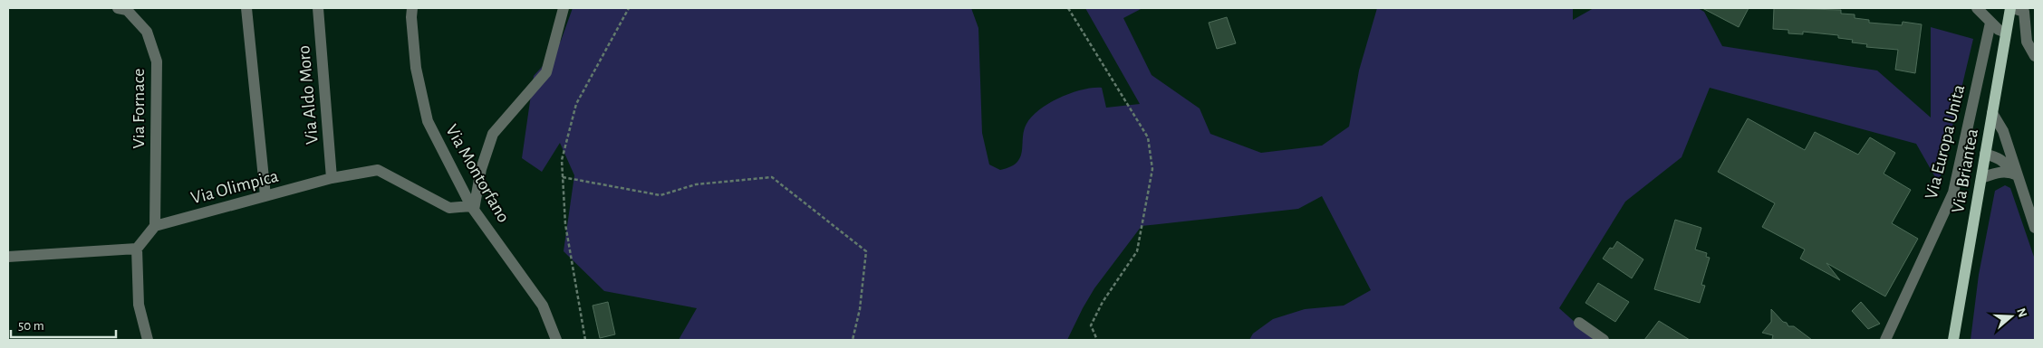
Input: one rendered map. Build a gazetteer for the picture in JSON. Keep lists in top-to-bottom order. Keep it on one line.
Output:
{"streets":{"main road":["Via Briantea"],"street":["Via Aldo Moro","Via Fornace","Via Europa Unita","Via Montorfano","Via Olimpica"]},"crossings":[["Via Aldo Moro","Via Olimpica"],["Via Fornace","Via Olimpica"],["Via Montorfano","Via Olimpica"]],"scale_bar":"50 m","north":"right"}
